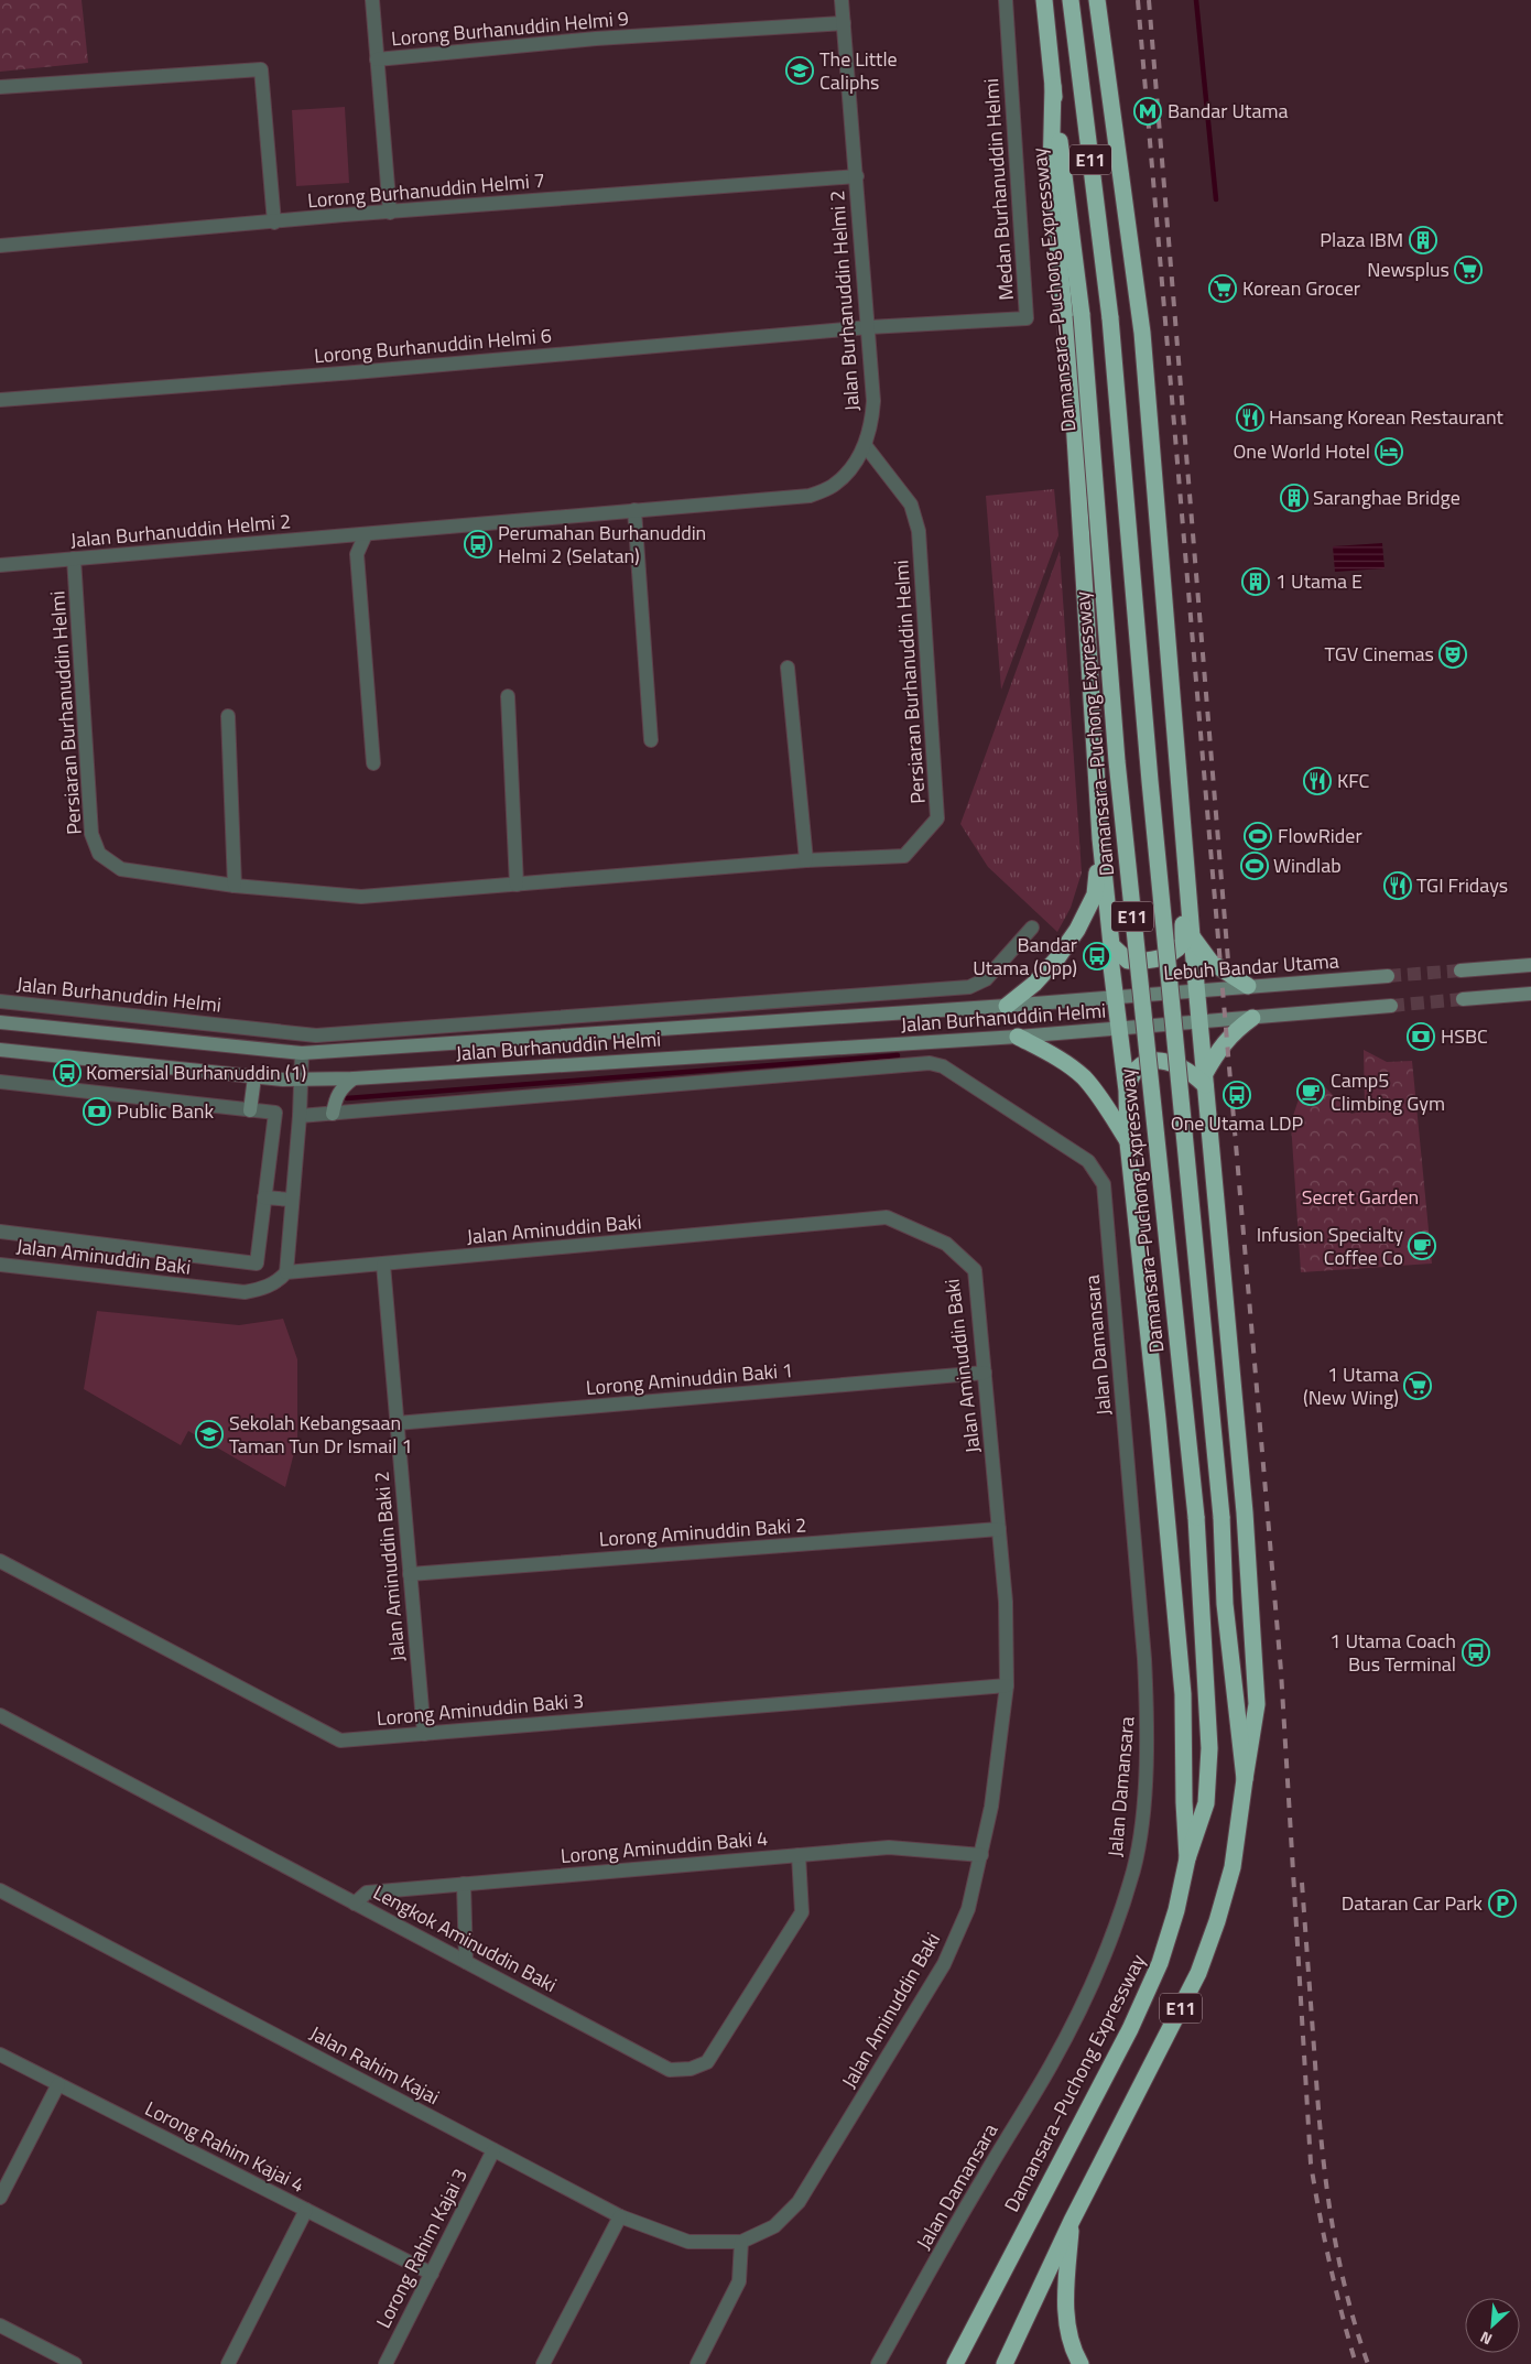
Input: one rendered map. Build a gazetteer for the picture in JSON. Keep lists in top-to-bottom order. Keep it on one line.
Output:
{"streets":{"highway":["E11","Damansara–Puchong Expressway"],"main road":["Lebuh Bandar Utama","Jalan Burhanuddin Helmi"],"street":["Lorong Burhanuddin Helmi 9","Medan Burhanuddin Helmi","Lorong Burhanuddin Helmi 7","Jalan Burhanuddin Helmi 2","Lorong Burhanuddin Helmi 6","Persiaran Burhanuddin Helmi","Jalan Aminuddin Baki","Jalan Damansara","Lorong Aminuddin Baki 1","Lorong Aminuddin Baki 2","Jalan Aminuddin Baki 2","Lorong Aminuddin Baki 3","Lorong Aminuddin Baki 4","Lengkok Aminuddin Baki","Jalan Rahim Kajai","Lorong Rahim Kajai 4","Lorong Rahim Kajai 3"]},"crossings":[["Lorong Burhanuddin Helmi 9","Jalan Burhanuddin Helmi 2"],["Medan Burhanuddin Helmi","Jalan Burhanuddin Helmi 2"],["Medan Burhanuddin Helmi","Lorong Burhanuddin Helmi 6"],["Lorong Burhanuddin Helmi 7","Jalan Burhanuddin Helmi 2"],["Jalan Burhanuddin Helmi 2","Lorong Burhanuddin Helmi 6"],["Jalan Burhanuddin Helmi 2","Persiaran Burhanuddin Helmi"],["Lebuh Bandar Utama","Jalan Burhanuddin Helmi"],["Jalan Burhanuddin Helmi","Jalan Damansara"],["Jalan Aminuddin Baki","Lorong Aminuddin Baki 1"],["Jalan Aminuddin Baki","Lorong Aminuddin Baki 2"],["Jalan Aminuddin Baki","Jalan Aminuddin Baki 2"],["Jalan Aminuddin Baki","Lorong Aminuddin Baki 3"],["Jalan Aminuddin Baki","Lorong Aminuddin Baki 4"],["Jalan Aminuddin Baki","Jalan Rahim Kajai"],["Lorong Aminuddin Baki 1","Jalan Aminuddin Baki 2"],["Lorong Aminuddin Baki 2","Jalan Aminuddin Baki 2"],["Jalan Aminuddin Baki 2","Lorong Aminuddin Baki 3"],["Lorong Aminuddin Baki 4","Lengkok Aminuddin Baki"],["Jalan Rahim Kajai","Lorong Rahim Kajai 3"],["Lorong Rahim Kajai 4","Lorong Rahim Kajai 3"]],"parks":["Secret Garden"],"places":{"school or university":["The Little Caliphs","Sekolah Kebangsaan Taman Tun Dr Ismail 1"],"metro station":["Bandar Utama"],"building":["Plaza IBM","Saranghae Bridge","1 Utama E"],"supermarket":["Newsplus","Korean Grocer","1 Utama (New Wing)"],"restaurant":["Hansang Korean Restaurant","KFC","TGI Fridays"],"hotel":["One World Hotel"],"bus stop":["Perumahan Burhanuddin Helmi 2 (Selatan)","Bandar Utama (Opp)","Komersial Burhanuddin (1)","One Utama LDP","1 Utama Coach Bus Terminal"],"theatre":["TGV Cinemas"],"sports":["FlowRider","Windlab"],"bank":["HSBC","Public Bank"],"cafe":["Camp5 Climbing Gym","Infusion Specialty Coffee Co"],"parking":["Dataran Car Park"]},"north":"bottom left"}
